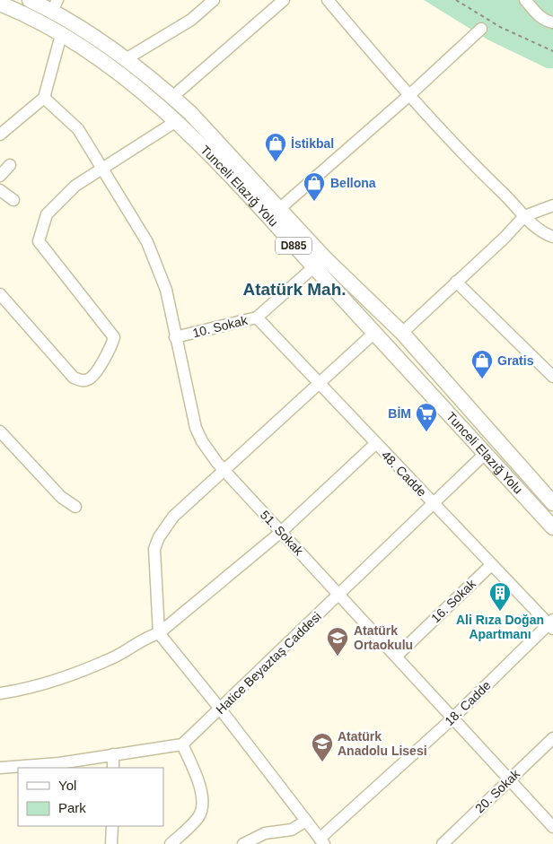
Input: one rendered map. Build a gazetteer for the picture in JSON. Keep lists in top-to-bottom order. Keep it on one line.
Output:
{"streets":{"main road":["Tunceli Elazığ Yolu","D885"],"street":["10. Sokak","48. Cadde","51. Sokak","16. Sokak","Hatice Beyaztaş Caddesi","18. Cadde","20. Sokak"]},"crossings":[["Tunceli Elazığ Yolu","10. Sokak"],["Tunceli Elazığ Yolu","Hatice Beyaztaş Caddesi"],["10. Sokak","48. Cadde"],["10. Sokak","51. Sokak"],["48. Cadde","16. Sokak"],["48. Cadde","Hatice Beyaztaş Caddesi"],["48. Cadde","18. Cadde"],["51. Sokak","16. Sokak"],["51. Sokak","Hatice Beyaztaş Caddesi"],["51. Sokak","18. Cadde"],["51. Sokak","20. Sokak"]],"districts":["Atatürk Mah."],"places":{"shop":["İstikbal","Bellona","Gratis"],"supermarket":["BİM"],"building":["Ali Rıza Doğan Apartmanı"],"school or university":["Atatürk Ortaokulu","Atatürk Anadolu Lisesi"]},"legend":["Yol","Park"]}
